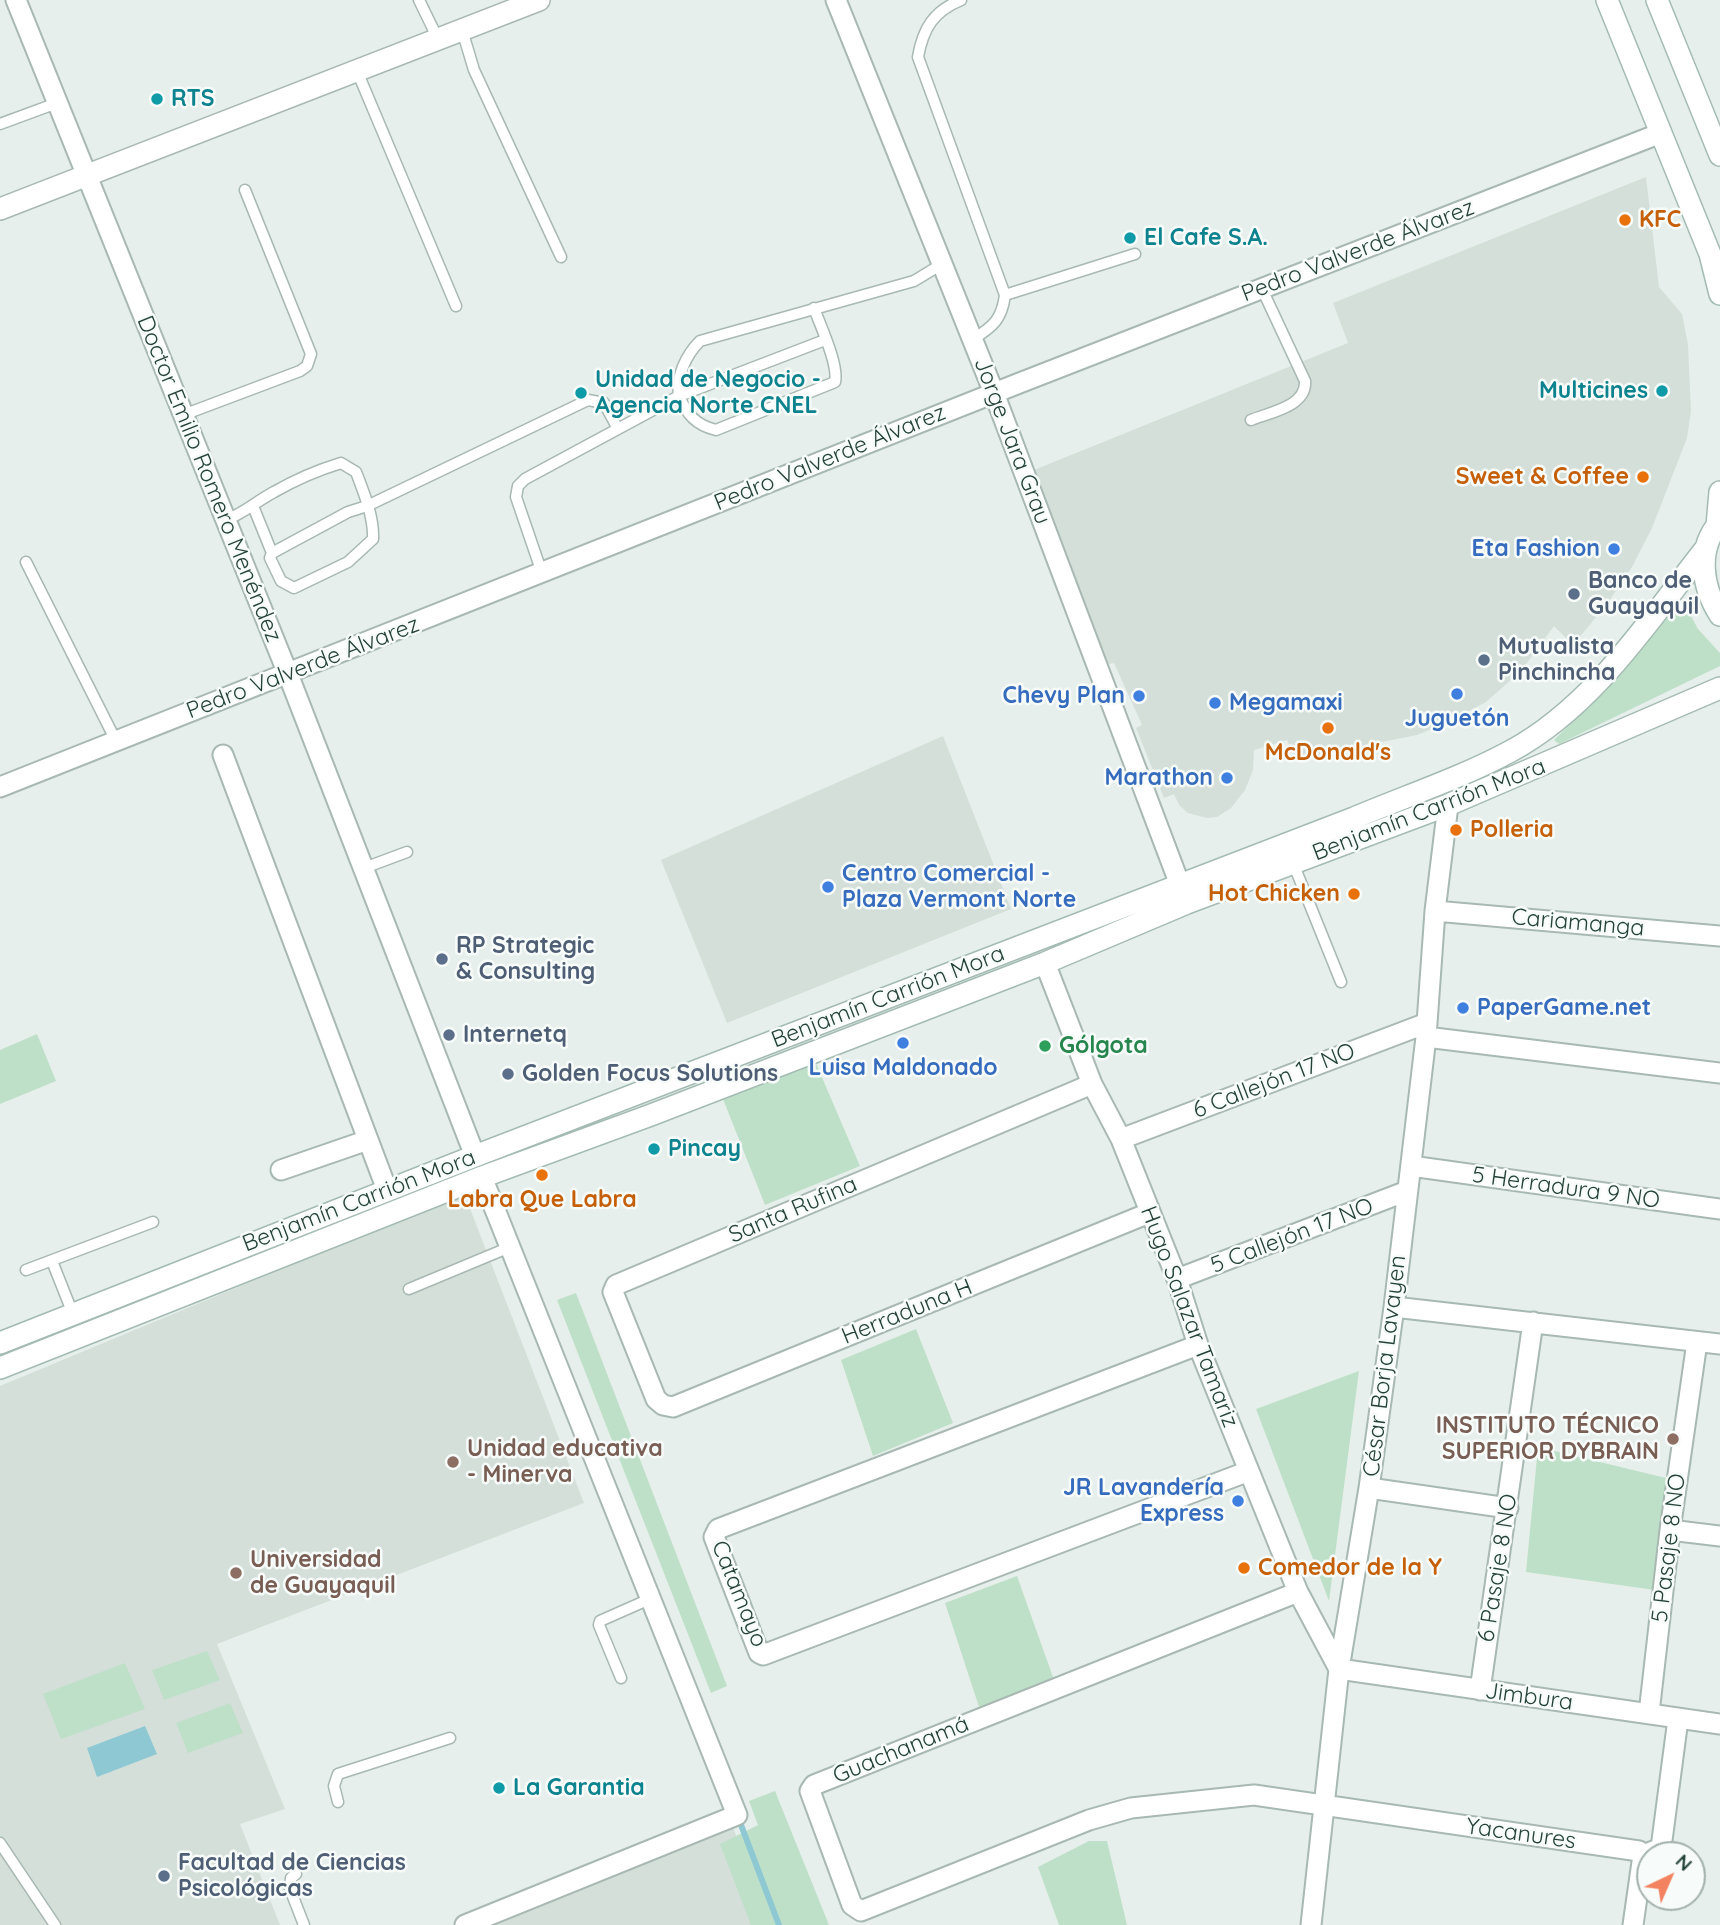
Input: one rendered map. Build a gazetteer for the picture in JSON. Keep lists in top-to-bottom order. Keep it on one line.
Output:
{"streets":{"main road":["Benjamín Carrión Mora"],"street":["Pedro Valverde Álvarez","Jorge Jara Grau","Doctor Emilio Romero Menéndez","Cariamanga","6 Callejón 17 NO","5 Herradura 9 NO","Santa Rufina","5 Callejón 17 NO","Herraduna H","Hugo Salazar Tamariz","César Borja Lavayen","5 Pasaje 8 NO","6 Pasaje 8 NO","Catamayo","Jimbura","Guachanamá","Yacanures"]},"crossings":[["Pedro Valverde Álvarez","Jorge Jara Grau"],["Pedro Valverde Álvarez","Doctor Emilio Romero Menéndez"],["Jorge Jara Grau","Benjamín Carrión Mora"],["Doctor Emilio Romero Menéndez","Benjamín Carrión Mora"],["Benjamín Carrión Mora","Hugo Salazar Tamariz"],["Benjamín Carrión Mora","César Borja Lavayen"],["Cariamanga","César Borja Lavayen"],["6 Callejón 17 NO","Hugo Salazar Tamariz"],["6 Callejón 17 NO","César Borja Lavayen"],["5 Herradura 9 NO","César Borja Lavayen"],["Santa Rufina","Herraduna H"],["Santa Rufina","Hugo Salazar Tamariz"],["5 Callejón 17 NO","Hugo Salazar Tamariz"],["5 Callejón 17 NO","César Borja Lavayen"],["Herraduna H","Hugo Salazar Tamariz"],["Hugo Salazar Tamariz","César Borja Lavayen"],["Hugo Salazar Tamariz","Catamayo"],["Hugo Salazar Tamariz","Jimbura"],["Hugo Salazar Tamariz","Guachanamá"],["César Borja Lavayen","Jimbura"],["César Borja Lavayen","Guachanamá"],["César Borja Lavayen","Yacanures"],["5 Pasaje 8 NO","Jimbura"],["6 Pasaje 8 NO","Jimbura"],["Guachanamá","Yacanures"]],"places":["RTS","KFC","El Cafe S.A.","Multicines","Unidad de Negocio - Agencia Norte CNEL","Sweet & Coffee","Eta Fashion","Banco de Guayaquil","Mutualista Pinchincha","Juguetón","Chevy Plan","Megamaxi","McDonald's","Marathon","Polleria","Centro Comercial - Plaza Vermont Norte","Hot Chicken","RP Strategic & Consulting","PaperGame.net","Internetq","Luisa Maldonado","Gólgota","Golden Focus Solutions","Pincay","Labra Que Labra","INSTITUTO TÉCNICO SUPERIOR DYBRAIN","Unidad educativa - Minerva","JR Lavandería Express","Comedor de la Y","Universidad de Guayaquil","La Garantia","Facultad de Ciencias Psicológicas"],"north":"top right"}
